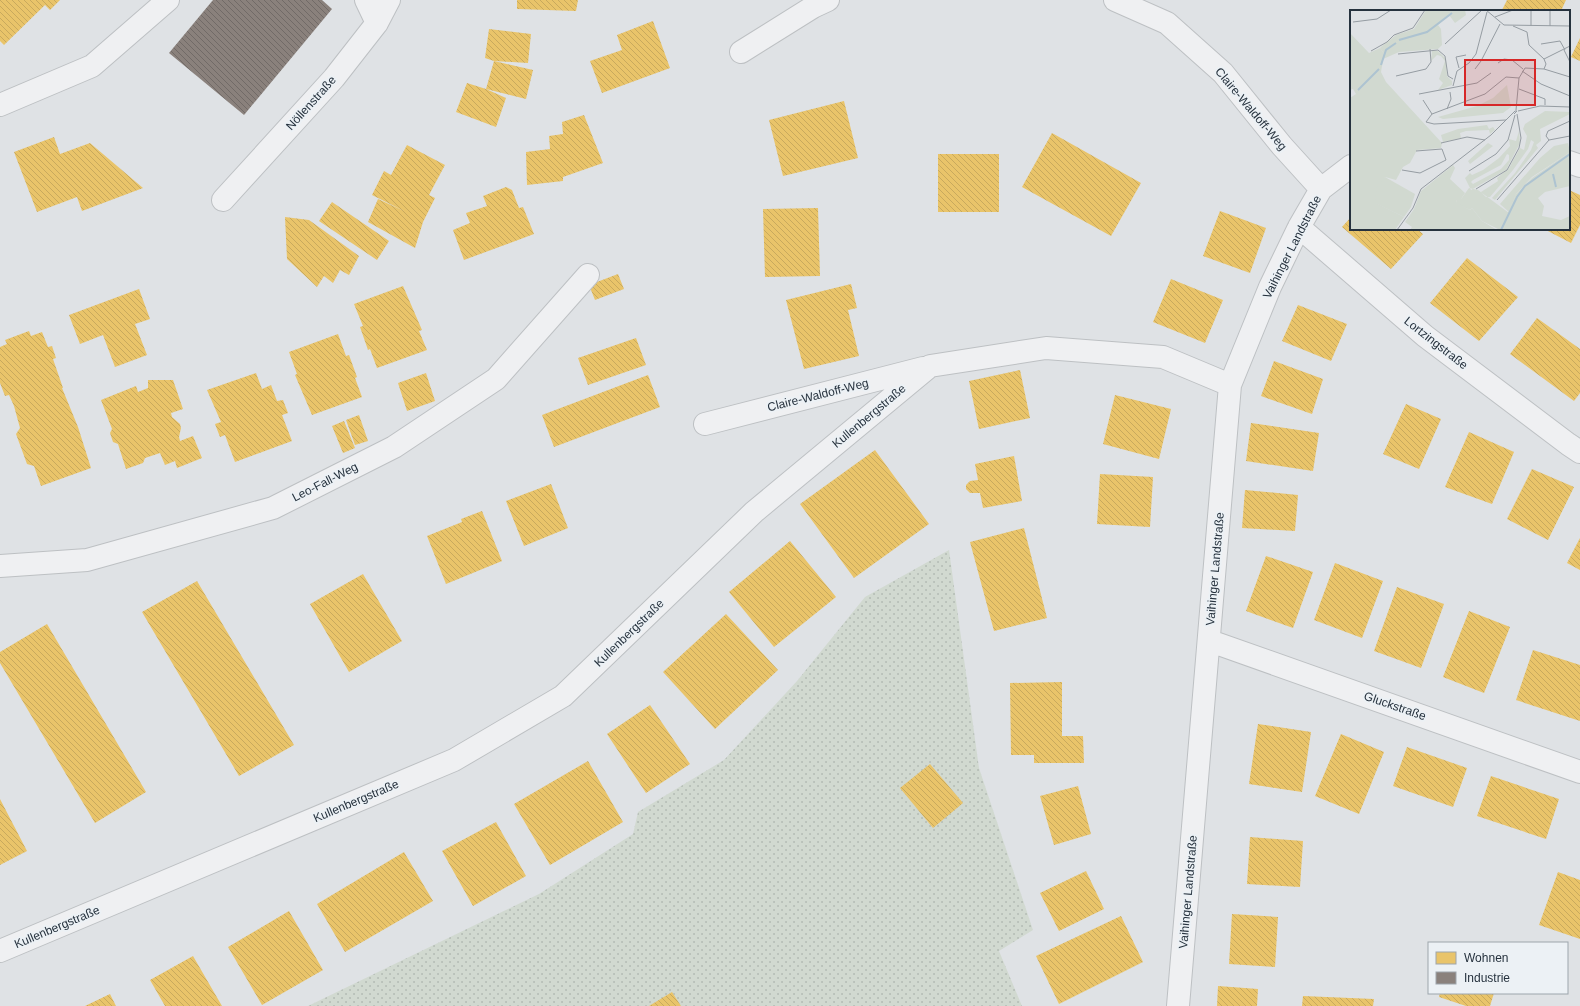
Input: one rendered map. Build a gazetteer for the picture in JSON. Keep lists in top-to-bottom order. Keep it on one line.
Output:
{"streets":{"street":["Nöllenstraße","Claire-Waldoff-Weg","Vaihinger Landstraße","Lortzingstraße","Kullenbergstraße","Leo-Fall-Weg","Gluckstraße"]},"crossings":[["Claire-Waldoff-Weg","Vaihinger Landstraße"],["Claire-Waldoff-Weg","Kullenbergstraße"],["Vaihinger Landstraße","Lortzingstraße"],["Vaihinger Landstraße","Gluckstraße"]],"legend":["Wohnen","Industrie"]}
